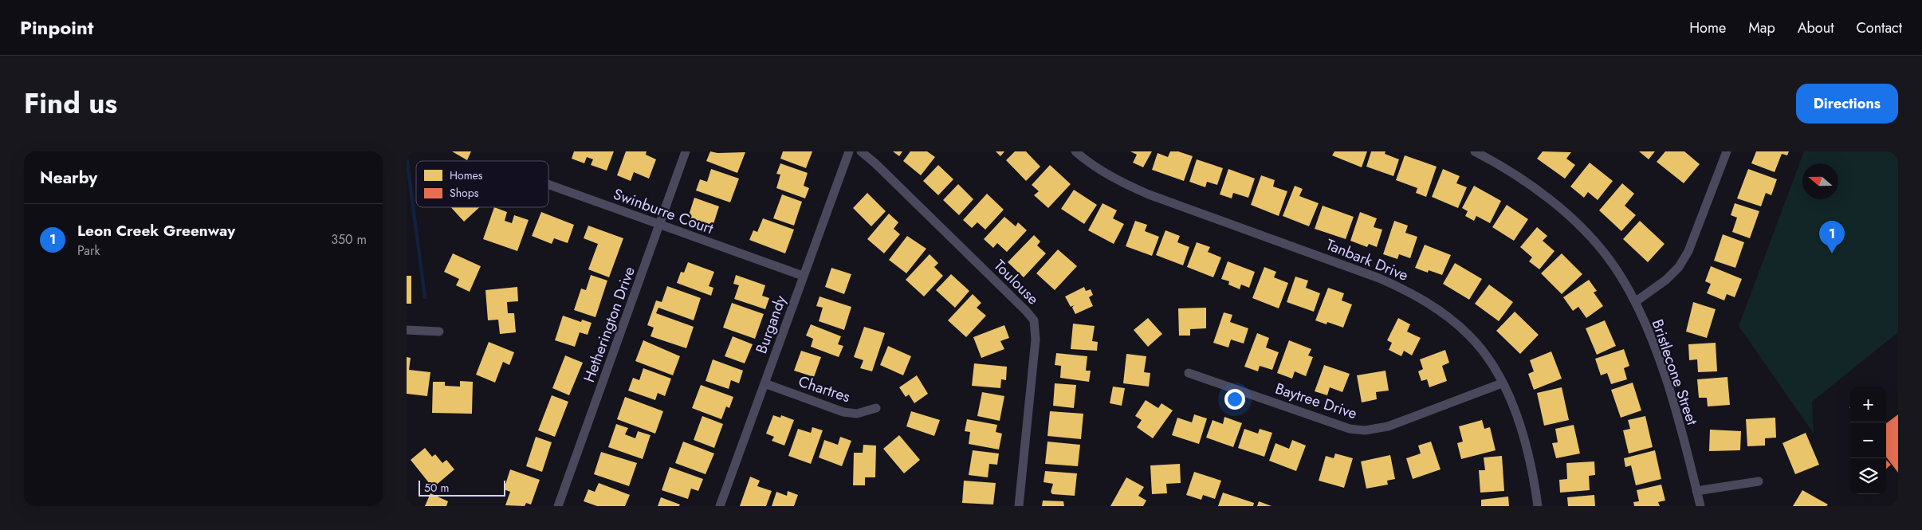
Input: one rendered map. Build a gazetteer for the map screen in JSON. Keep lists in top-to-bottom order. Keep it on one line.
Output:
{"streets":{"street":["Swinburre Court","Tanbark Drive","Toulouse","Hetherington Drive","Burgandy","Bristlecone Street","Chartres","Baytree Drive"]},"crossings":[["Swinburre Court","Hetherington Drive"],["Swinburre Court","Burgandy"],["Tanbark Drive","Baytree Drive"],["Burgandy","Chartres"]],"legend":["Homes","Shops"],"scale_bar":"50 m","north":"left","page":{"header":"Pinpoint","nav":["Home","Map","About","Contact"],"title":"Find us","buttons":"Directions","heading":"Nearby","list":[{"mark":"1","name":"Leon Creek Greenway","note":"Park","value":"350 m"}],"pins":"1","map_buttons":["+","−"],"scale":"50 m"}}
